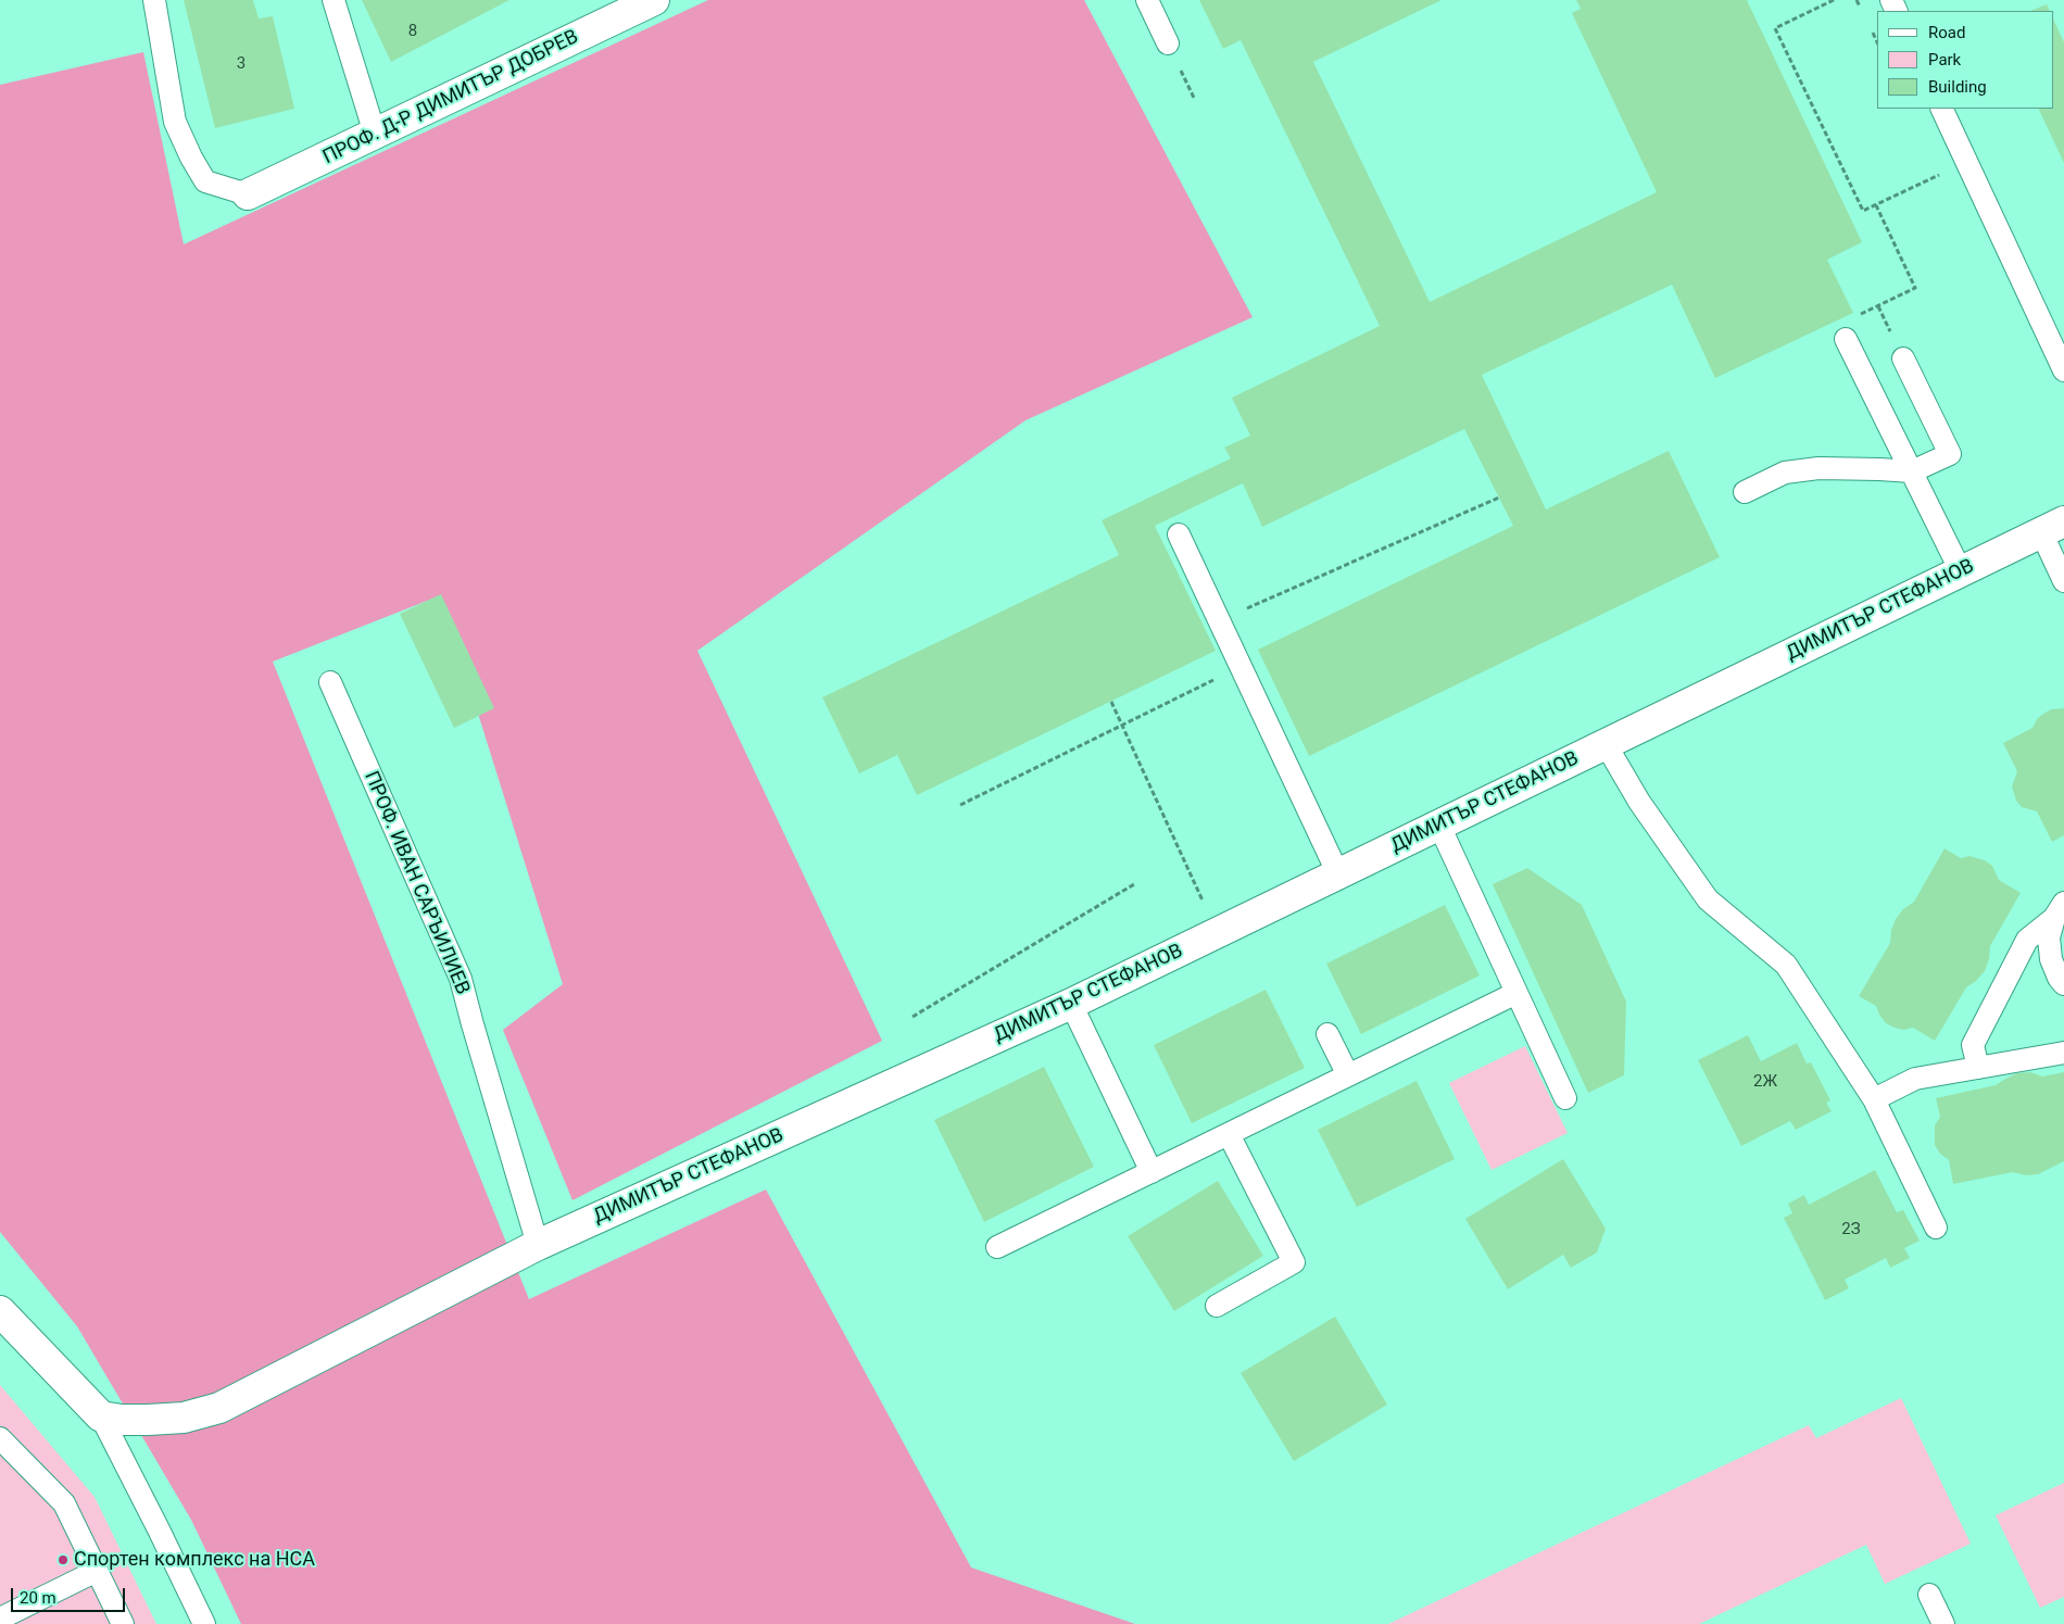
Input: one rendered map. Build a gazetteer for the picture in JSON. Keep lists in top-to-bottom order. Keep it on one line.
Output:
{"streets":{"street":["ПРОФ. Д-Р ДИМИТЪР ДОБРЕВ","ДИМИТЪР СТЕФАНОВ"],"lane":["ПРОФ. ИВАН САРЪИЛИЕВ"]},"crossings":[["ДИМИТЪР СТЕФАНОВ","ПРОФ. ИВАН САРЪИЛИЕВ"]],"places":["Спортен комплекс на НСА"],"house_numbers":["8","3","2Ж","2З"],"legend":["Road","Park","Building"],"scale_bar":"20 m"}
